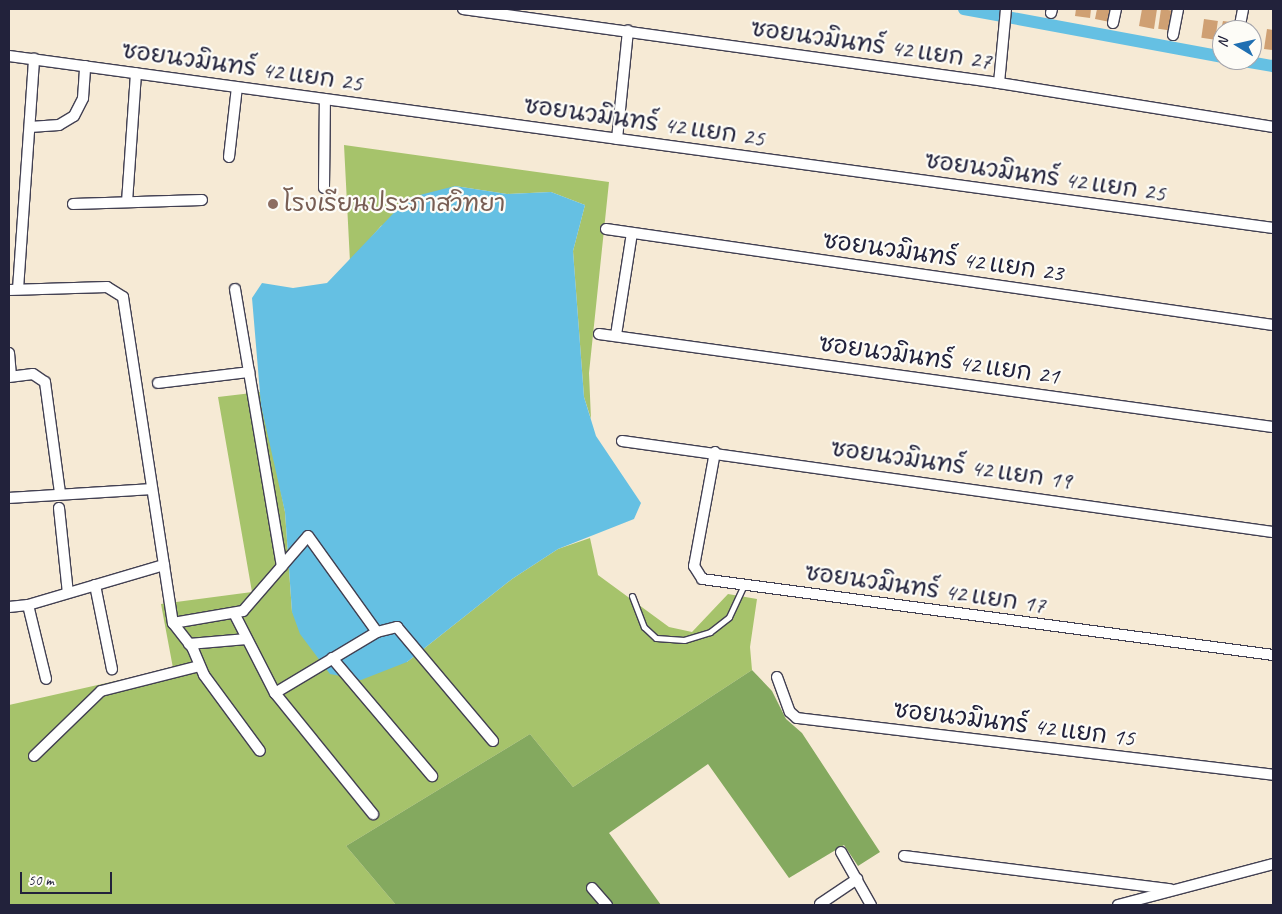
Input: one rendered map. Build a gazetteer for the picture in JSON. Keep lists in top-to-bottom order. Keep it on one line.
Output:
{"streets":{"street":["ซอยนวมินทร์ 42 แยก 27","ซอยนวมินทร์ 42 แยก 25","ซอยนวมินทร์ 42 แยก 23","ซอยนวมินทร์ 42 แยก 21","ซอยนวมินทร์ 42 แยก 19","ซอยนวมินทร์ 42 แยก 17","ซอยนวมินทร์ 42 แยก 15"]},"crossings":[["ซอยนวมินทร์ 42 แยก 19","ซอยนวมินทร์ 42 แยก 17"]],"places":["โรงเรียนประภาสวิทยา"],"scale_bar":"50 m","north":"left"}
